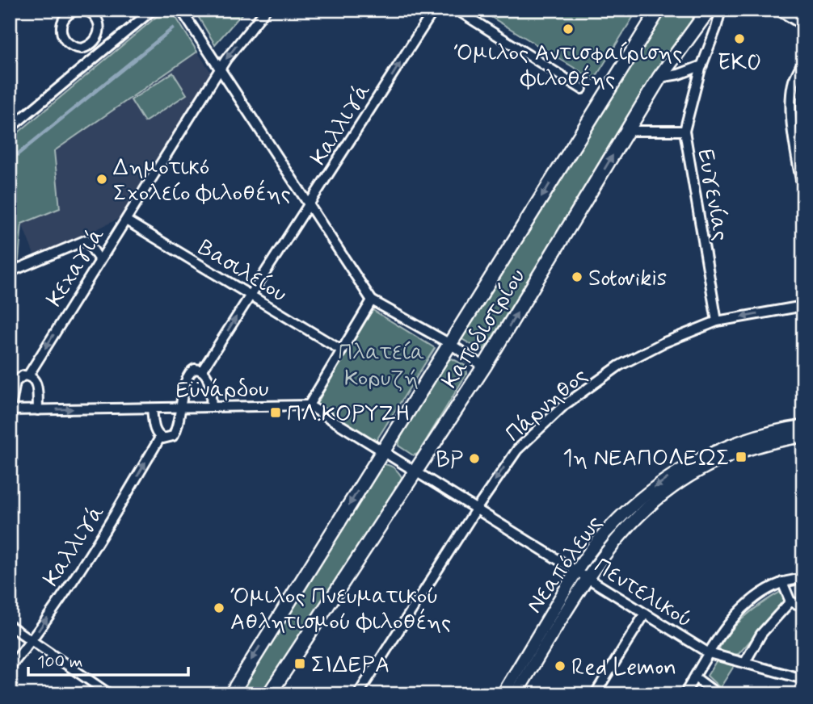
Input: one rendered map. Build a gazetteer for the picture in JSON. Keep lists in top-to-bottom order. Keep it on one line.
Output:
{"streets":{"main road":["Καποδιστρίου"],"street":["Καλλιγά","Ευγενίας","Κεχαγιά","Βασιλείου","Εϋνάρδου","Πάρνηθος","Νεαπόλεως","Πεντελικού"]},"crossings":[["Καλλιγά","Βασιλείου"],["Καλλιγά","Εϋνάρδου"],["Ευγενίας","Καποδιστρίου"],["Ευγενίας","Πάρνηθος"],["Κεχαγιά","Βασιλείου"],["Κεχαγιά","Εϋνάρδου"],["Καποδιστρίου","Πεντελικού"],["Πάρνηθος","Πεντελικού"],["Νεαπόλεως","Πεντελικού"]],"one_way":["Καλλιγά","Κεχαγιά","Εϋνάρδου","Πάρνηθος"],"parks":["Πλατεία Κορυζή"],"places":{"other":["Όμιλος Αντισφαίρισης Φιλοθέης","EKO","Δημοτικό Σχολείο Φιλοθέης","Sotovikis","BP","Όμιλος Πνευματικού Αθλητισμού Φιλοθέης","Red Lemon"],"transit":["ΠΛ.ΚΟΡΥΖΗ","1η ΝΕΑΠΟΛΕΩΣ","ΣΙΔΕΡΑ"]},"scale_bar":"100 m"}
